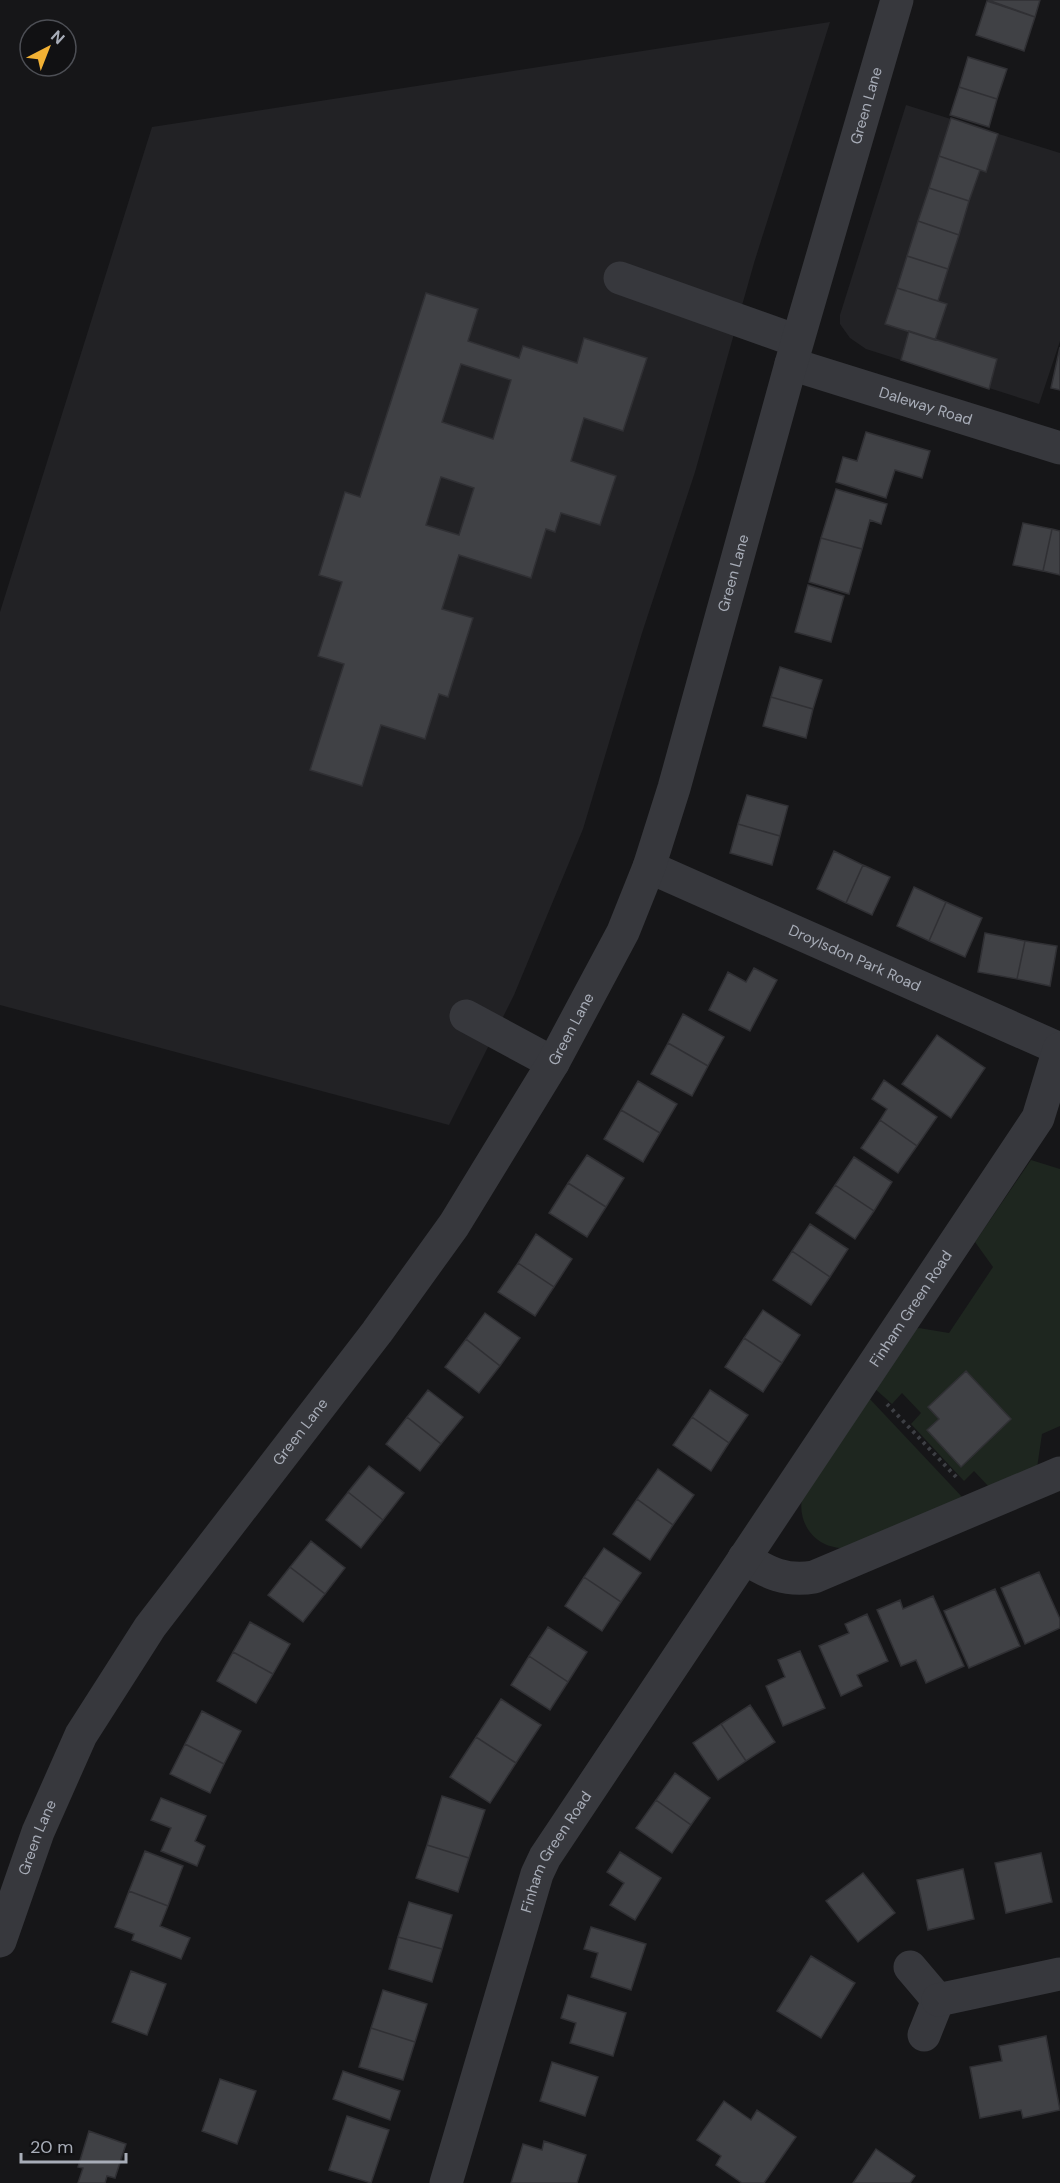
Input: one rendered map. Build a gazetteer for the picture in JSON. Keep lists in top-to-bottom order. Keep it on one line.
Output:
{"streets":{"street":["Green Lane","Daleway Road","Droylsdon Park Road","Finham Green Road"]},"crossings":[["Green Lane","Daleway Road"],["Green Lane","Droylsdon Park Road"],["Droylsdon Park Road","Finham Green Road"]],"scale_bar":"20 m","north":"top right"}
